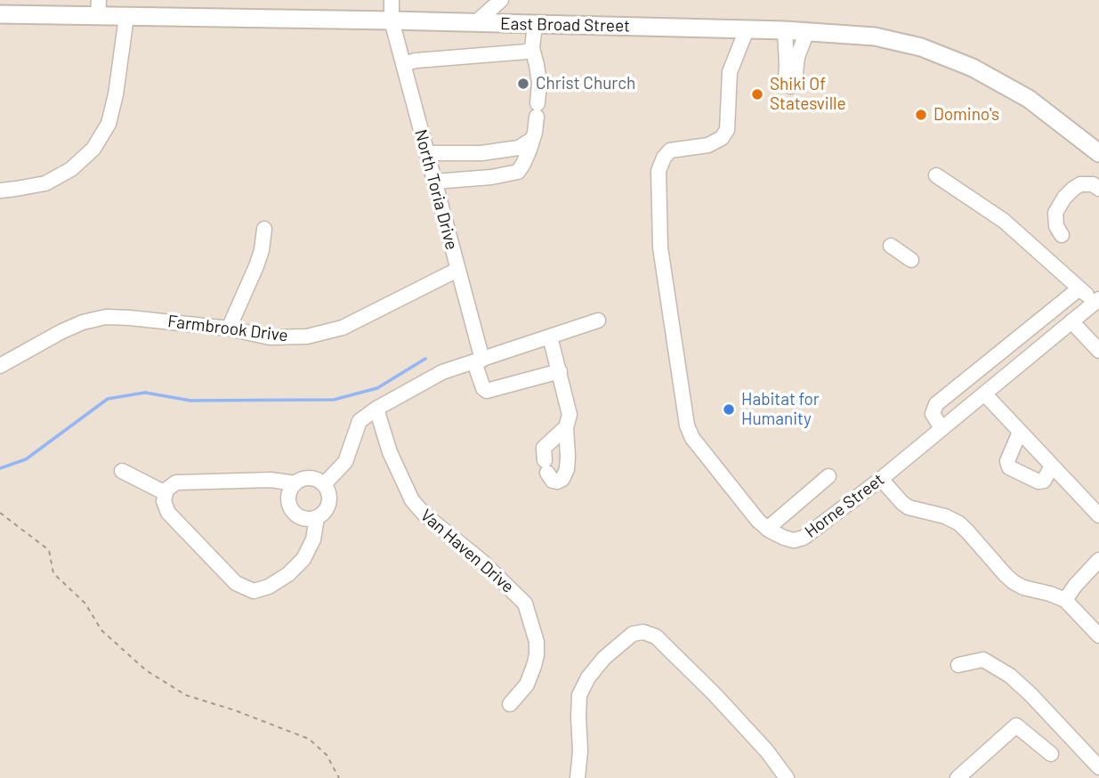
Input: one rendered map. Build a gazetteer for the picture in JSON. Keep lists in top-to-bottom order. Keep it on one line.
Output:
{"streets":{"main road":["East Broad Street"],"street":["North Toria Drive","Farmbrook Drive","Horne Street","Van Haven Drive"]},"crossings":[["East Broad Street","North Toria Drive"],["East Broad Street","Horne Street"],["North Toria Drive","Farmbrook Drive"]],"places":["Christ Church","Shiki Of Statesville","Domino's","Habitat for Humanity"]}
